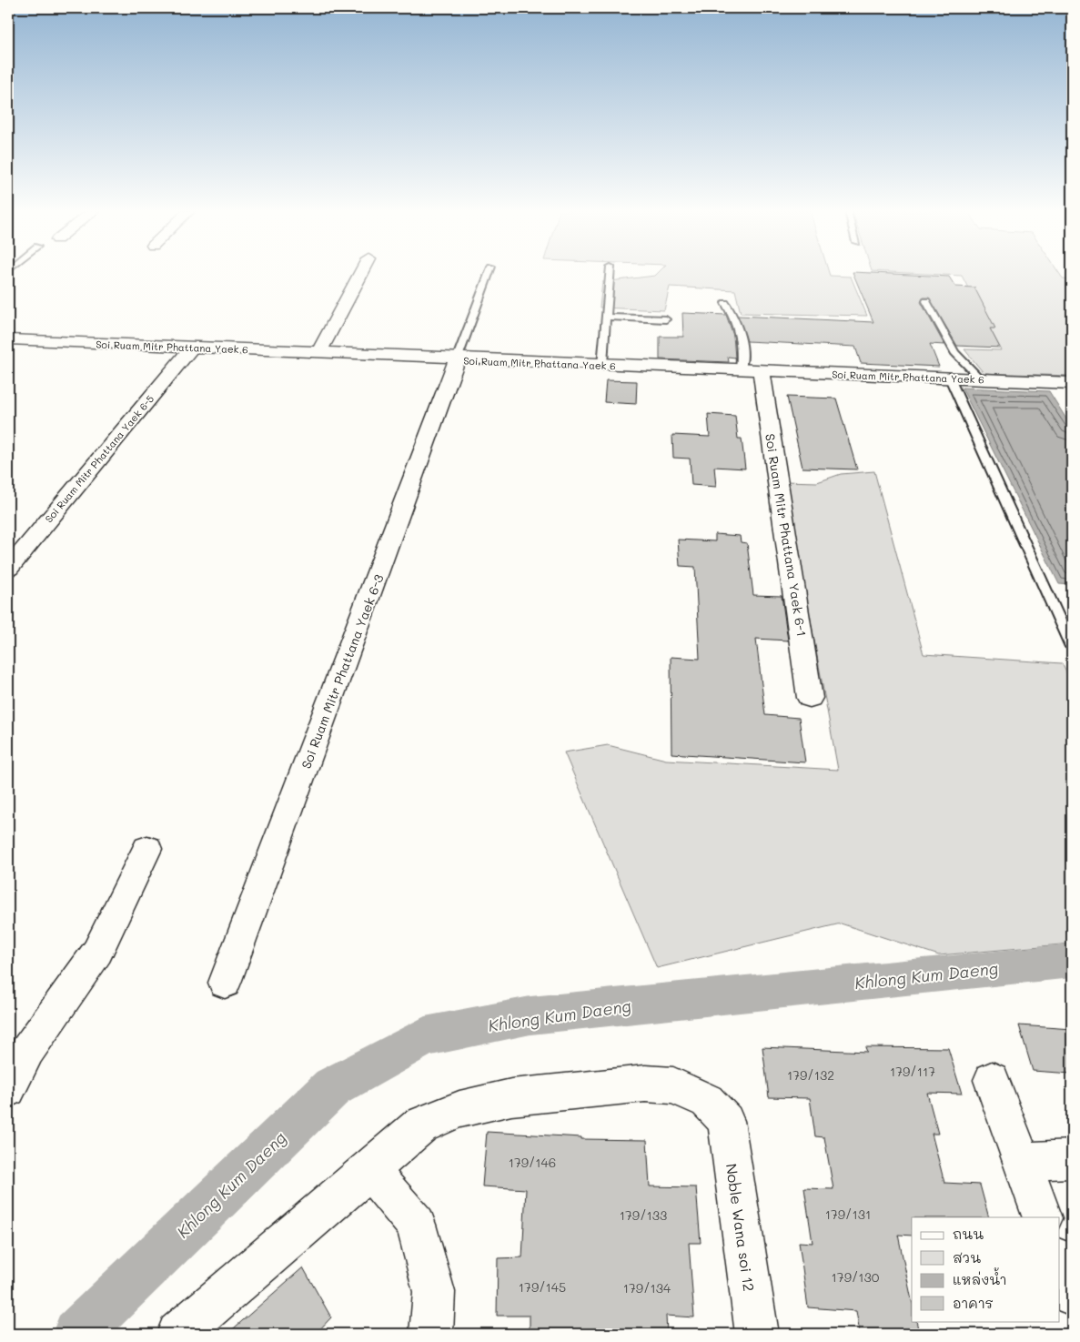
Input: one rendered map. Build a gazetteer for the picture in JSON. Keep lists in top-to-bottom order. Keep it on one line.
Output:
{"streets":{"street":["Soi Ruam Mitr Phattana Yaek 6","Soi Ruam Mitr Phattana Yaek 6-5","Soi Ruam Mitr Phattana Yaek 6-1","Soi Ruam Mitr Phattana Yaek 6-3","Noble Wana soi 12"]},"crossings":[["Soi Ruam Mitr Phattana Yaek 6","Soi Ruam Mitr Phattana Yaek 6-5"],["Soi Ruam Mitr Phattana Yaek 6","Soi Ruam Mitr Phattana Yaek 6-1"],["Soi Ruam Mitr Phattana Yaek 6","Soi Ruam Mitr Phattana Yaek 6-3"]],"water":["Khlong Kum Daeng"],"house_numbers":["179/117","179/132","179/146","179/131","179/133","179/130","179/145","179/134"],"legend":["ถนน","สวน","แหล่งน้ำ","อาคาร"]}
